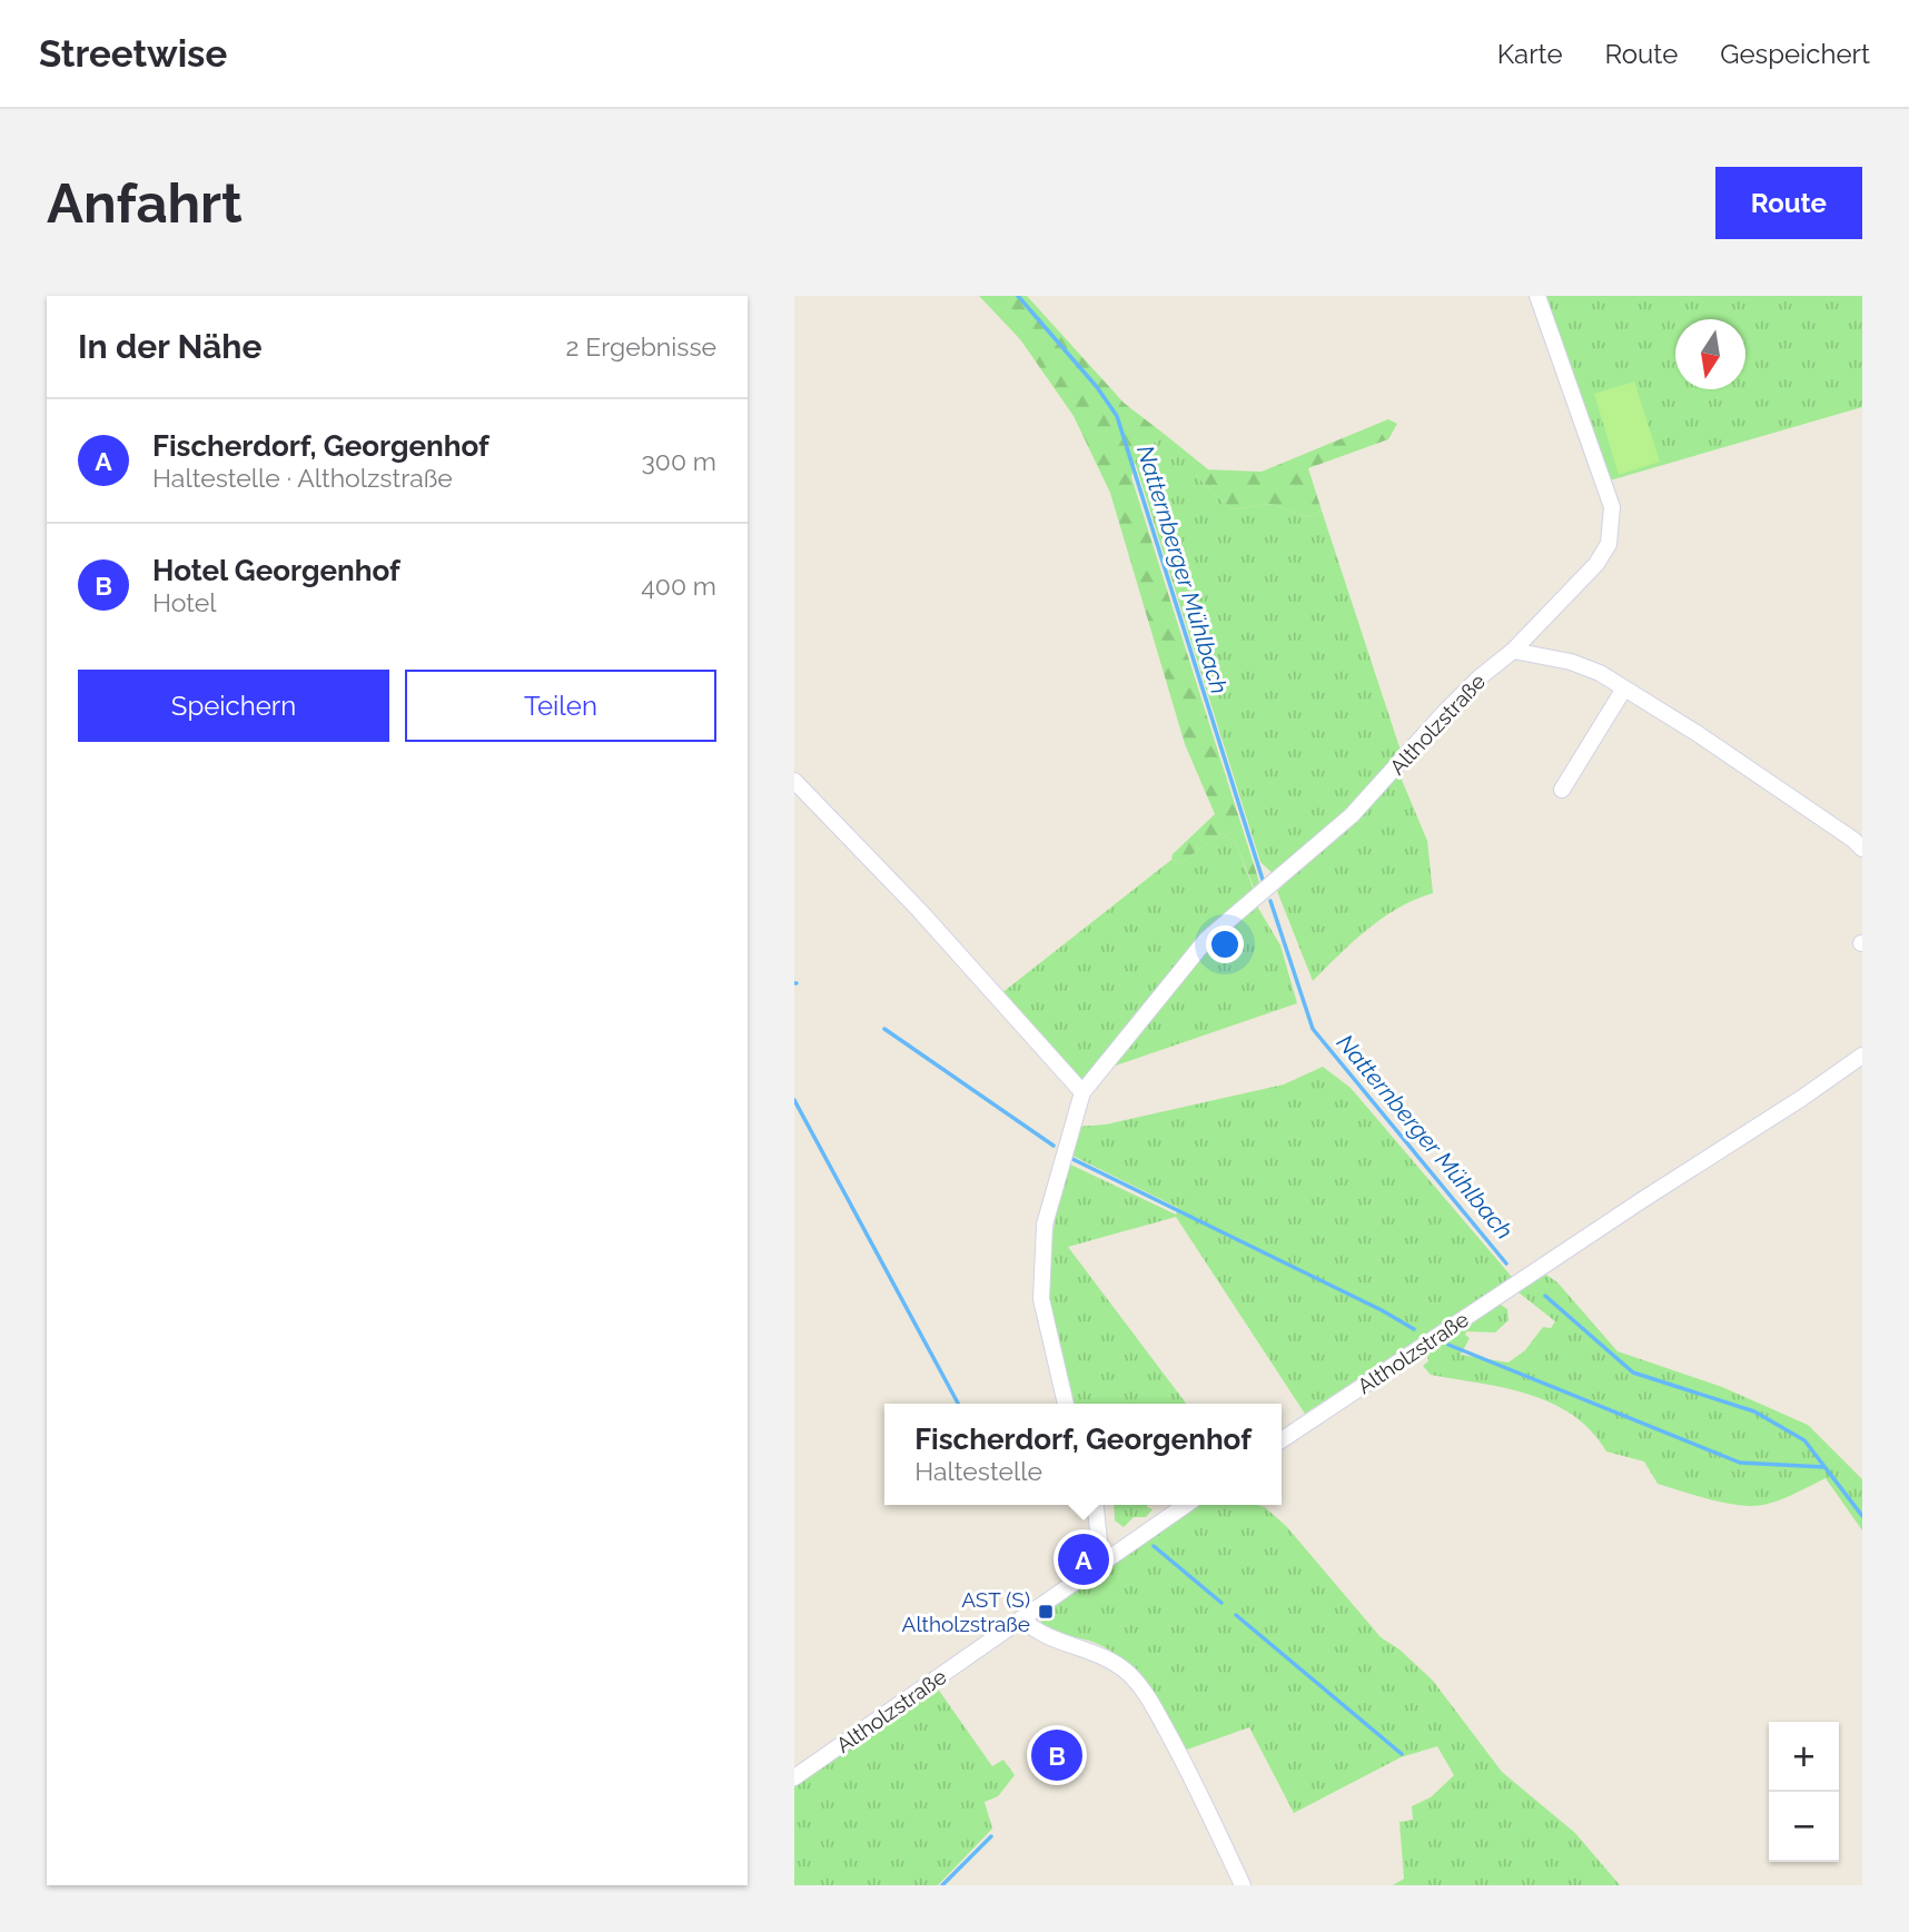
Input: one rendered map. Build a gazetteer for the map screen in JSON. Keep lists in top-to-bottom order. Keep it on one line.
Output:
{"streets":{"street":["Altholzstraße"]},"water":["Natternberger Mühlbach"],"places":{"transit":["AST (S) Altholzstraße"]},"north":"bottom","page":{"header":"Streetwise","nav":["Karte","Route","Gespeichert"],"buttons":["Route",["Speichern","Teilen"]],"title":"Anfahrt","heading":["In der Nähe","2 Ergebnisse"],"list":[{"mark":"A","name":"Fischerdorf, Georgenhof","note":"Haltestelle · Altholzstraße","value":"300 m"},{"mark":"B","name":"Hotel Georgenhof","note":"Hotel","value":"400 m"}],"popup":["Fischerdorf, Georgenhof","Haltestelle"],"pins":["A","B"],"map_buttons":["+","−"]}}
